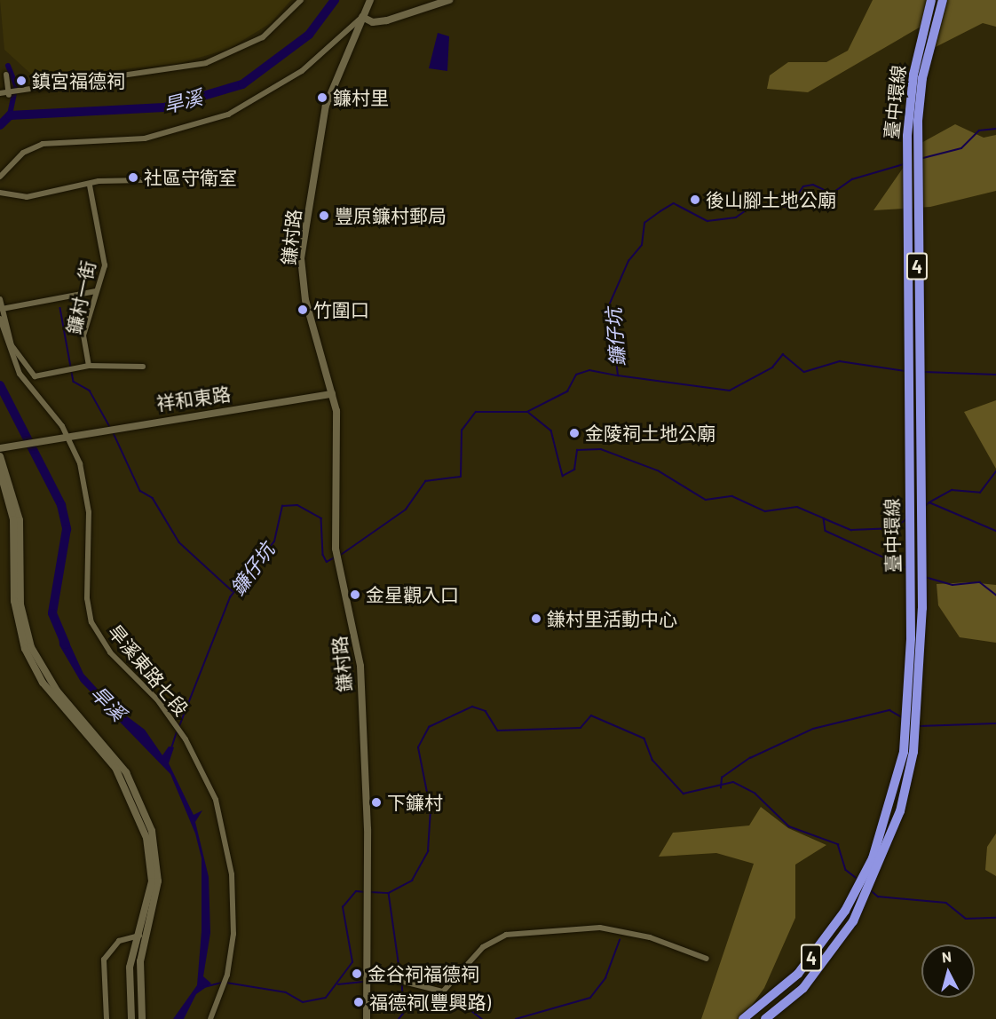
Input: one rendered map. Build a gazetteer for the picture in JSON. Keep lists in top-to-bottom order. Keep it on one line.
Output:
{"streets":{"highway":["臺中環線","4"],"street":["鎌村路","鐮村一街","祥和東路","旱溪東路七段"]},"crossings":[["鎌村路","祥和東路"],["祥和東路","旱溪東路七段"]],"water":["旱溪","鐮仔坑"],"places":["鎮宮福德祠","鐮村里","社區守衛室","後山腳土地公廟","豐原鐮村郵局","竹圍口","金陵祠土地公廟","金星觀入口","鎌村里活動中心","下鐮村","金谷祠福德祠","福德祠(豐興路)"],"north":"top"}
